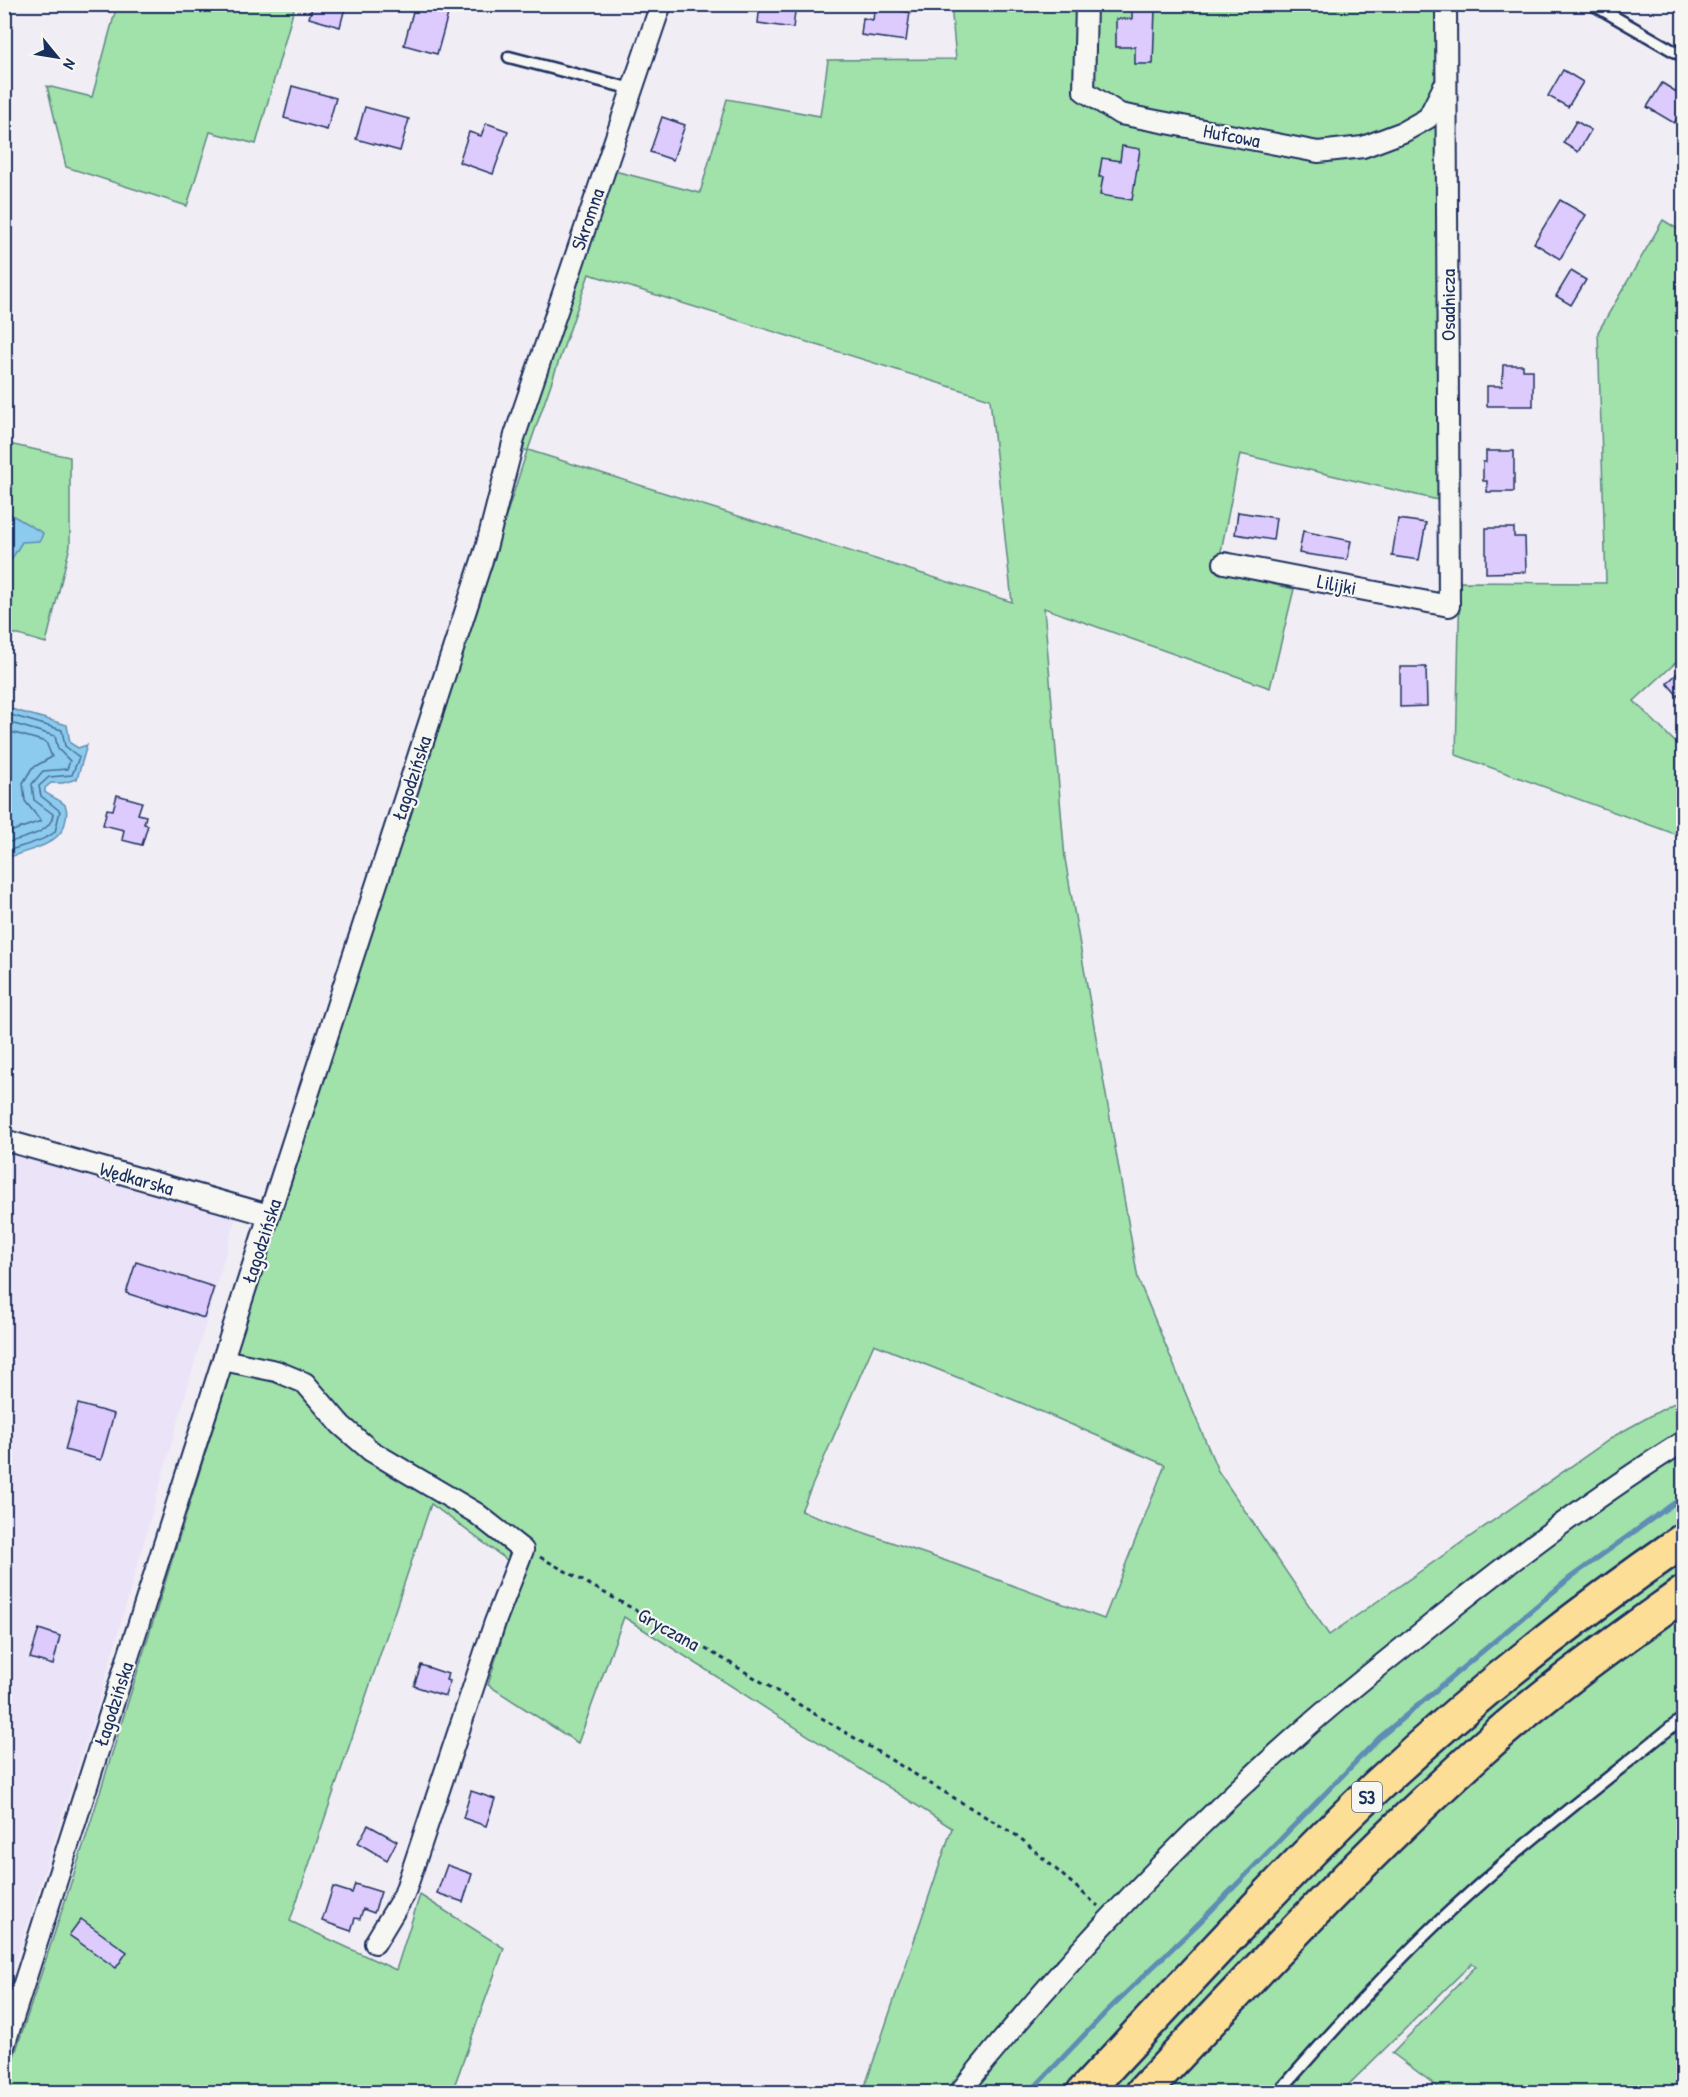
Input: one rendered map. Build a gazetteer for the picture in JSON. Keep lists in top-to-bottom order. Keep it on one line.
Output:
{"streets":{"highway":["S3"],"street":["Hufcowa","Skromna","Osadnicza","Lilijki","Łagodzińska","Wędkarska"],"path":["Gryczana"]},"crossings":[["Hufcowa","Osadnicza"],["Skromna","Łagodzińska"],["Osadnicza","Lilijki"],["Łagodzińska","Wędkarska"]],"north":"bottom right"}
